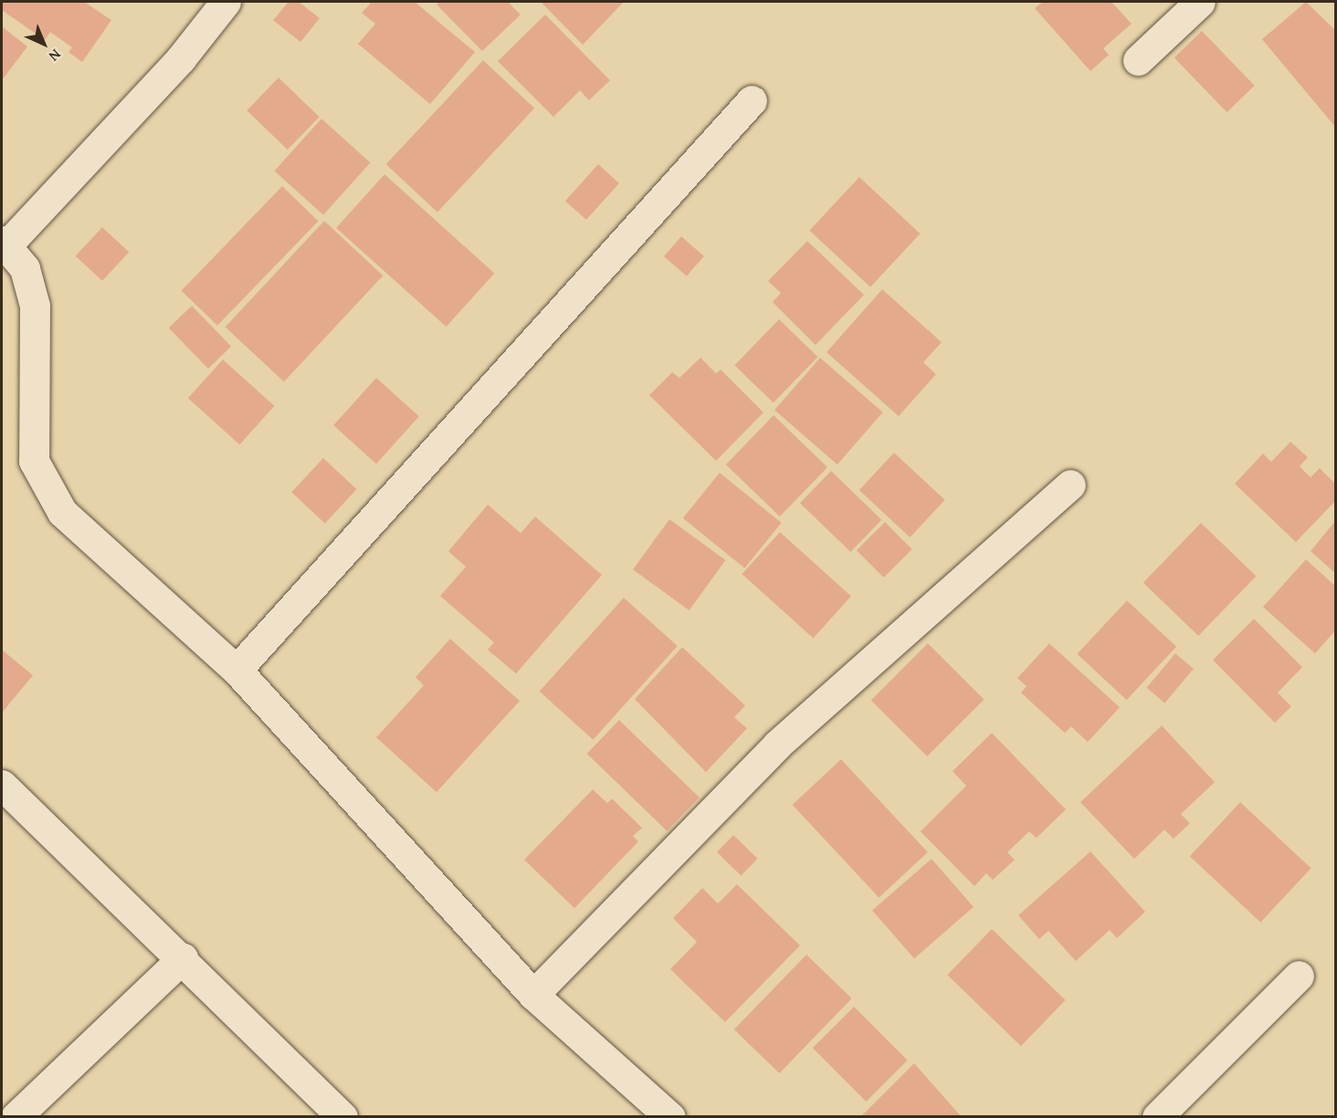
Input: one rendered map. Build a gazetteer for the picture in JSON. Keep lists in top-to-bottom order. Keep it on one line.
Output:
{"north":"bottom right"}
